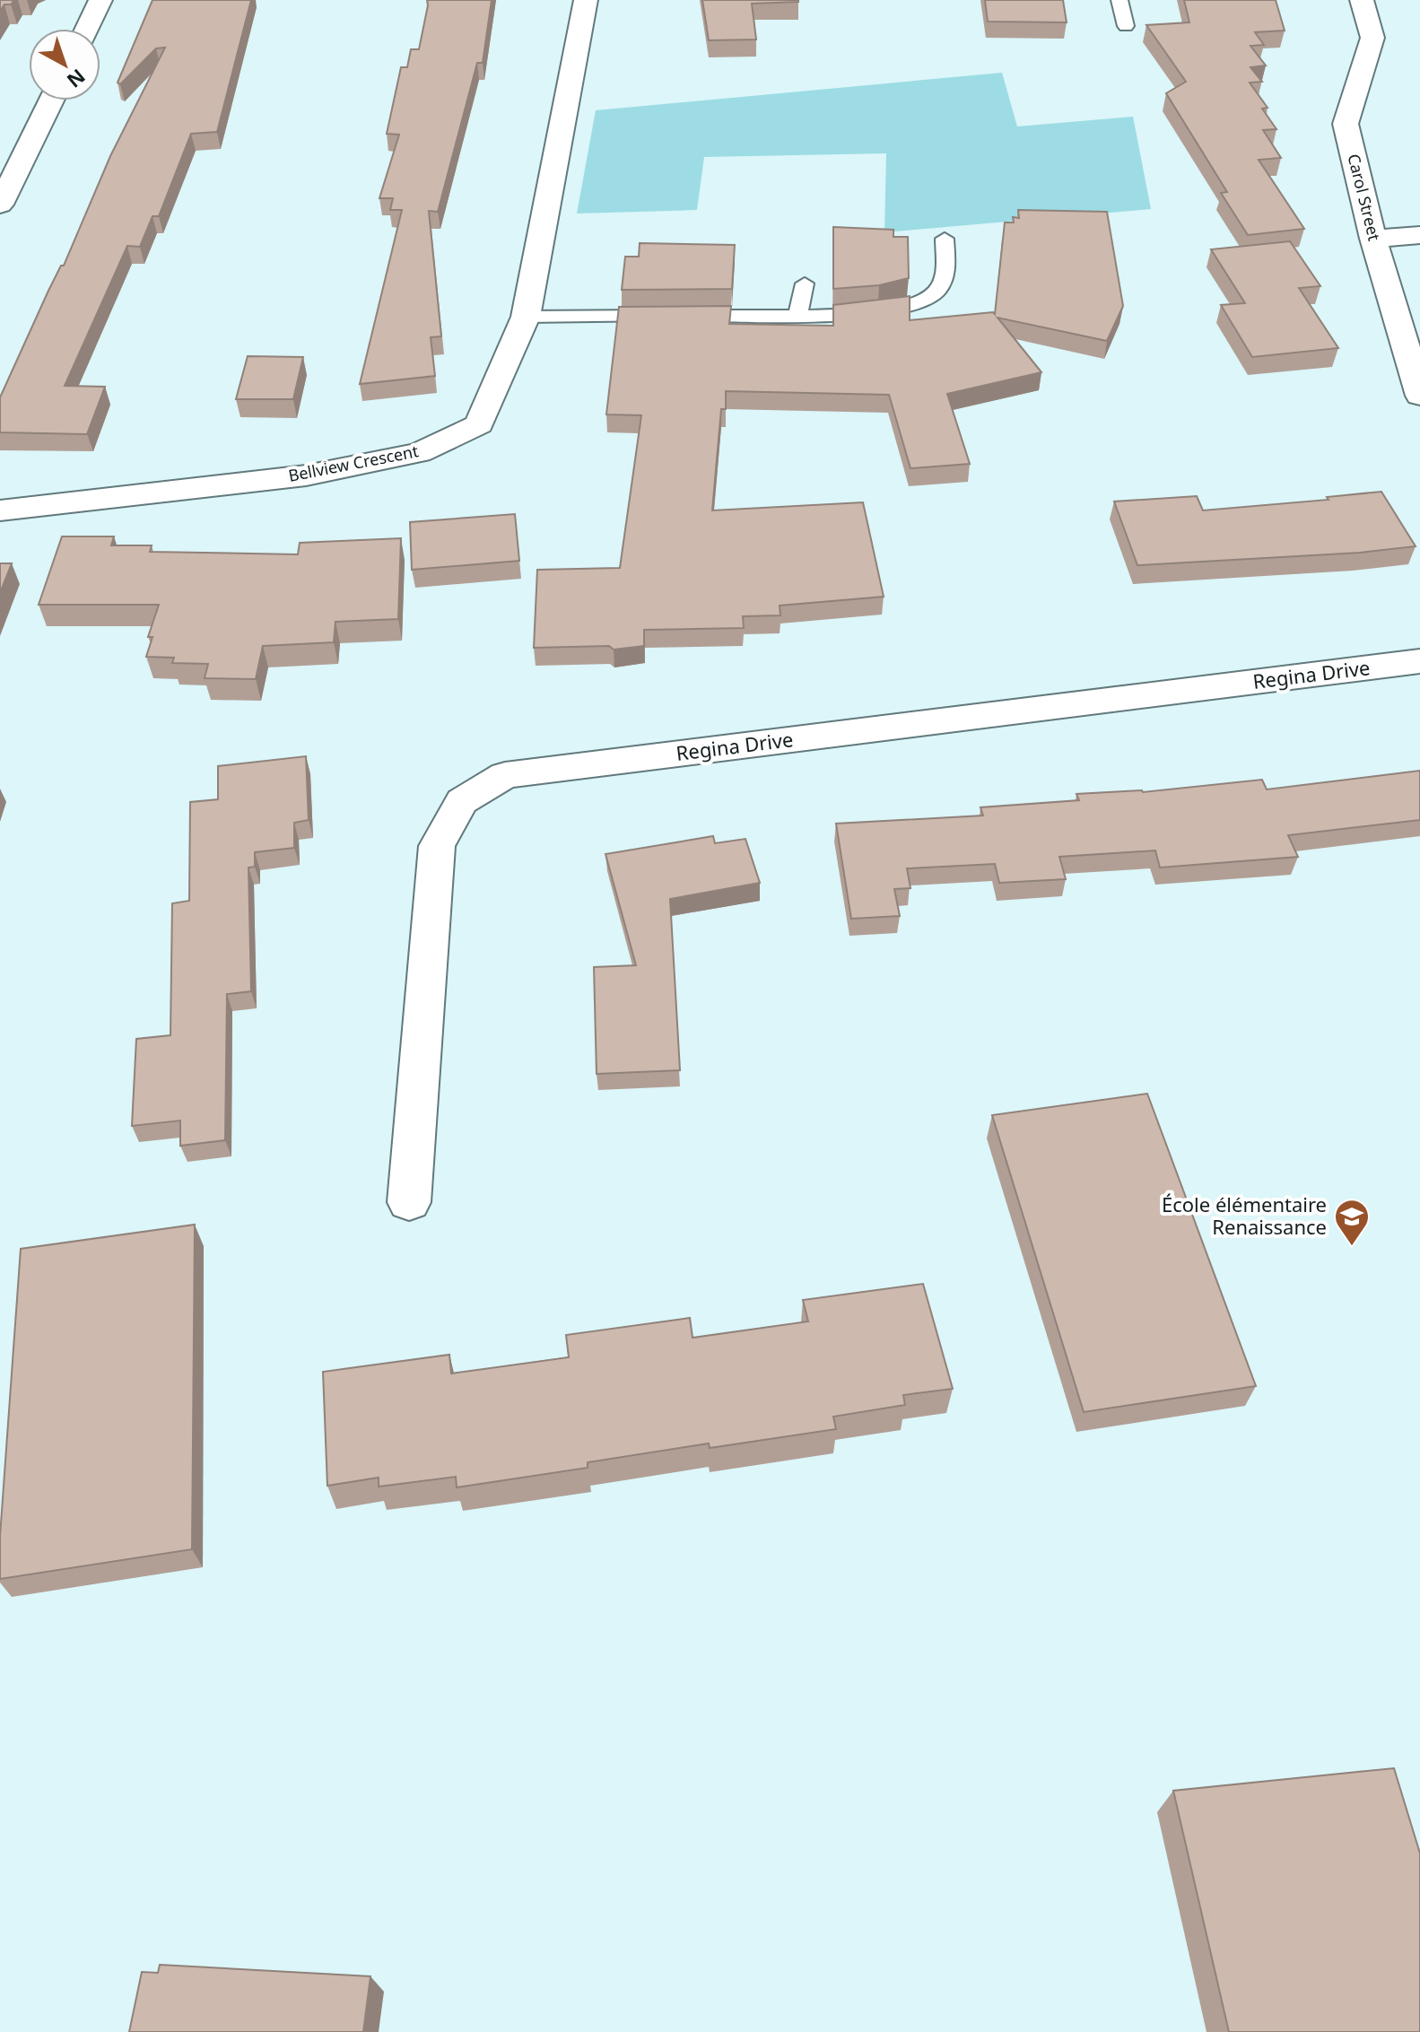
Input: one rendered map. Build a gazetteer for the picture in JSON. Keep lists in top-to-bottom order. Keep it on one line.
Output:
{"streets":{"street":["Carol Street","Bellview Crescent","Regina Drive"]},"places":{"school or university":["École élémentaire Renaissance"]},"north":"bottom right"}
